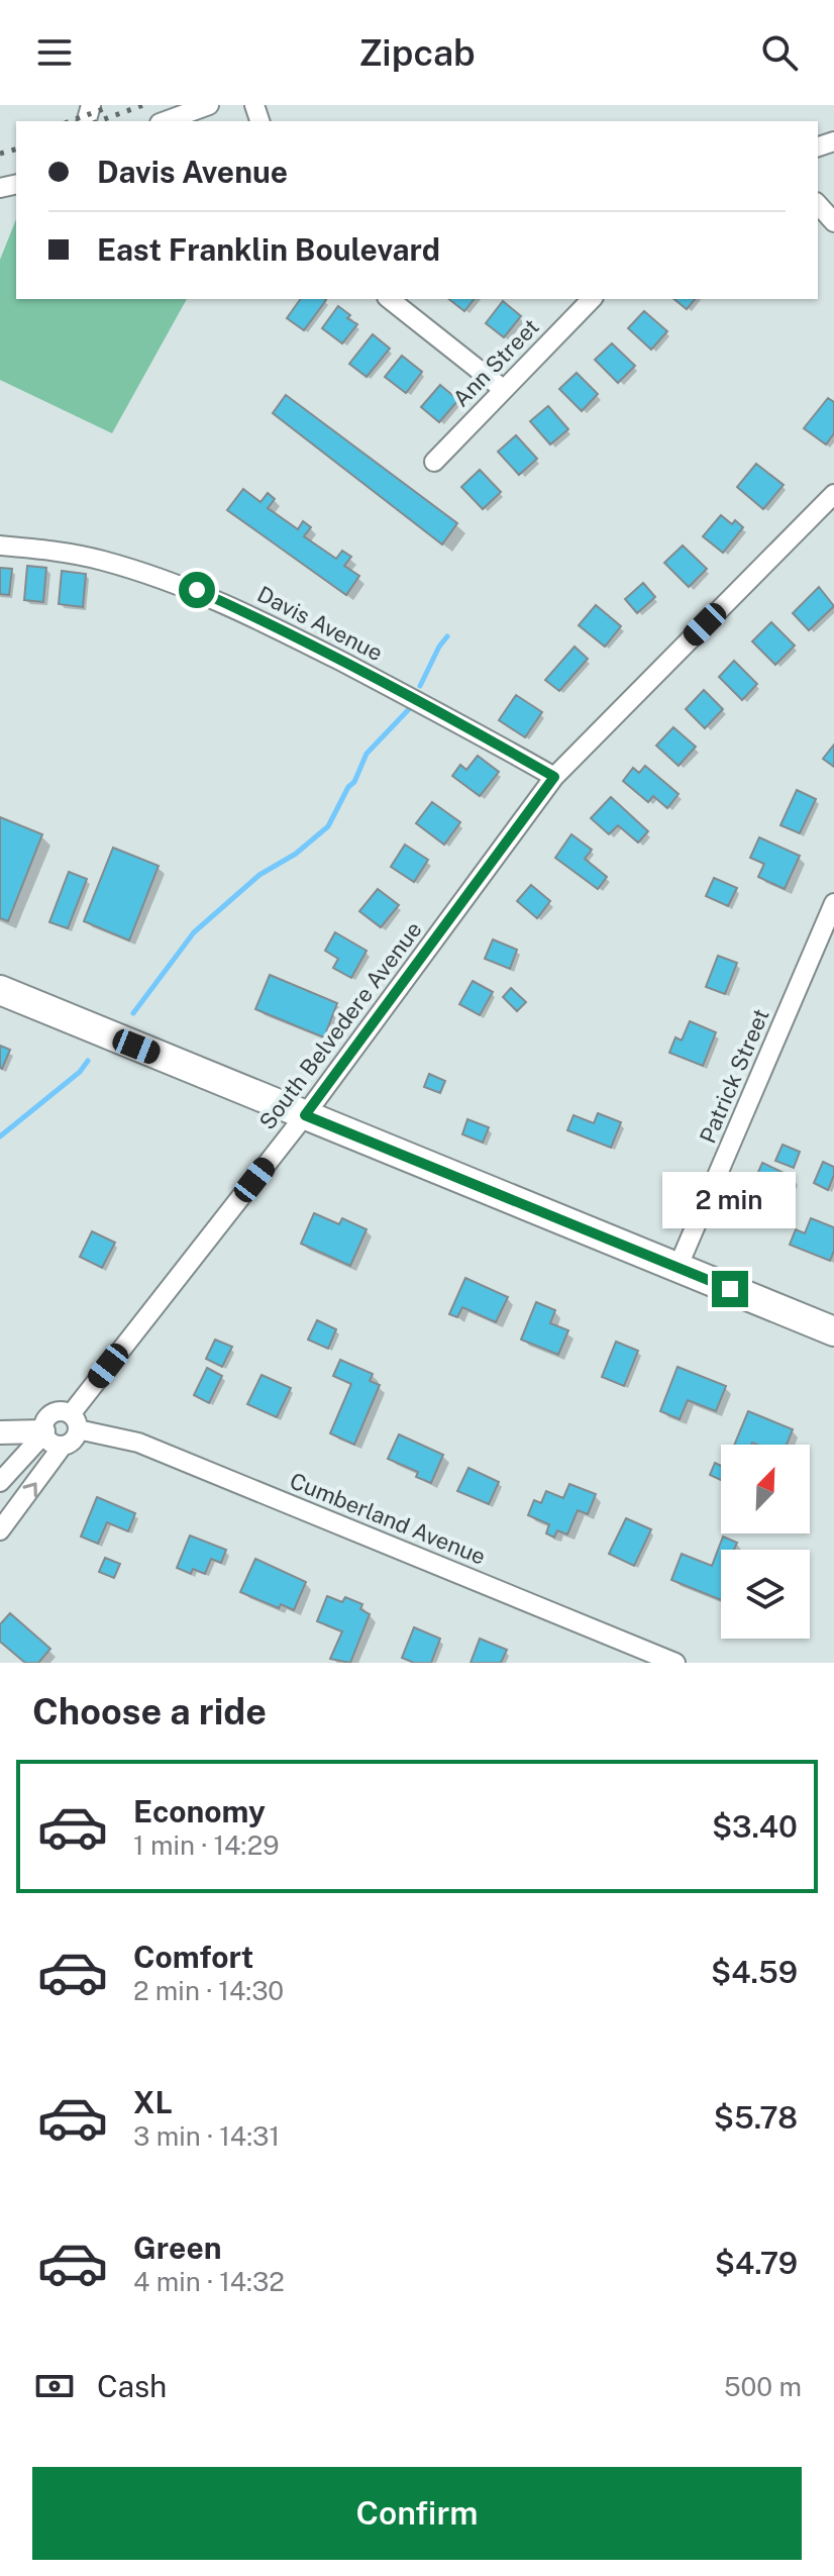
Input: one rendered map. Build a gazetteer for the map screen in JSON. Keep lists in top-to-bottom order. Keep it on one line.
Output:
{"streets":{"street":["Ann Street","Davis Avenue","South Belvedere Avenue","Patrick Street","Cumberland Avenue"]},"crossings":[["Davis Avenue","South Belvedere Avenue"],["South Belvedere Avenue","Cumberland Avenue"]],"north":"top right","page":{"header":"Zipcab","banner":["Davis Avenue","East Franklin Boulevard"],"bubble":"2 min","heading":"Choose a ride","list":[{"name":"Economy","note":"1 min · 14:29","value":"$3.40"},{"name":"Comfort","note":"2 min · 14:30","value":"$4.59"},{"name":"XL","note":"3 min · 14:31","value":"$5.78"},{"name":"Green","note":"4 min · 14:32","value":"$4.79"}],"pay":["Cash","500 m"],"buttons":"Confirm"}}
